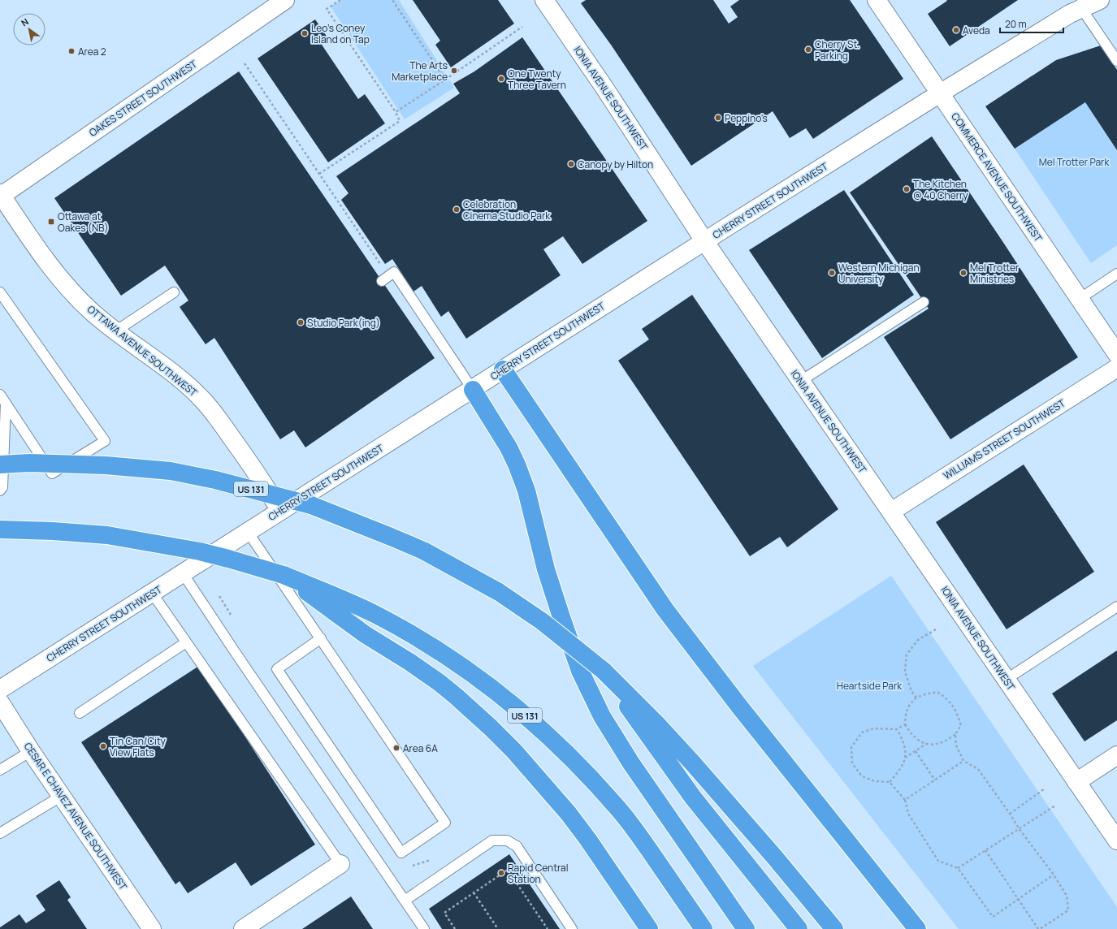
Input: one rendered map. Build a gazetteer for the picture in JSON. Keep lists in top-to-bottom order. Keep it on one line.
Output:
{"streets":{"highway":["US 131"],"street":["OAKES STREET SOUTHWEST","IONIA AVENUE SOUTHWEST","COMMERCE AVENUE SOUTHWEST","CHERRY STREET SOUTHWEST","OTTAWA AVENUE SOUTHWEST","WILLIAMS STREET SOUTHWEST","CESAR E CHAVEZ AVENUE SOUTHWEST"]},"crossings":[["OAKES STREET SOUTHWEST","OTTAWA AVENUE SOUTHWEST"],["IONIA AVENUE SOUTHWEST","CHERRY STREET SOUTHWEST"],["IONIA AVENUE SOUTHWEST","WILLIAMS STREET SOUTHWEST"],["COMMERCE AVENUE SOUTHWEST","CHERRY STREET SOUTHWEST"],["CHERRY STREET SOUTHWEST","OTTAWA AVENUE SOUTHWEST"]],"parks":["Mel Trotter Park","Heartside Park"],"places":{"other":["Aveda","Leo's Coney Island on Tap","Cherry St. Parking","Area 2","The Arts Marketplace","One Twenty Three Tavern","Peppino's","Canopy by Hilton","The Kitchen @ 40 Cherry","Celebration Cinema Studio Park","Western Michigan University","Mel Trotter Ministries","Studio Park(ing)","Tin Can/City View Flats","Area 6A","Rapid Central Station"],"transit":["Ottawa at Oakes (NB)"]},"scale_bar":"20 m","north":"top left"}
